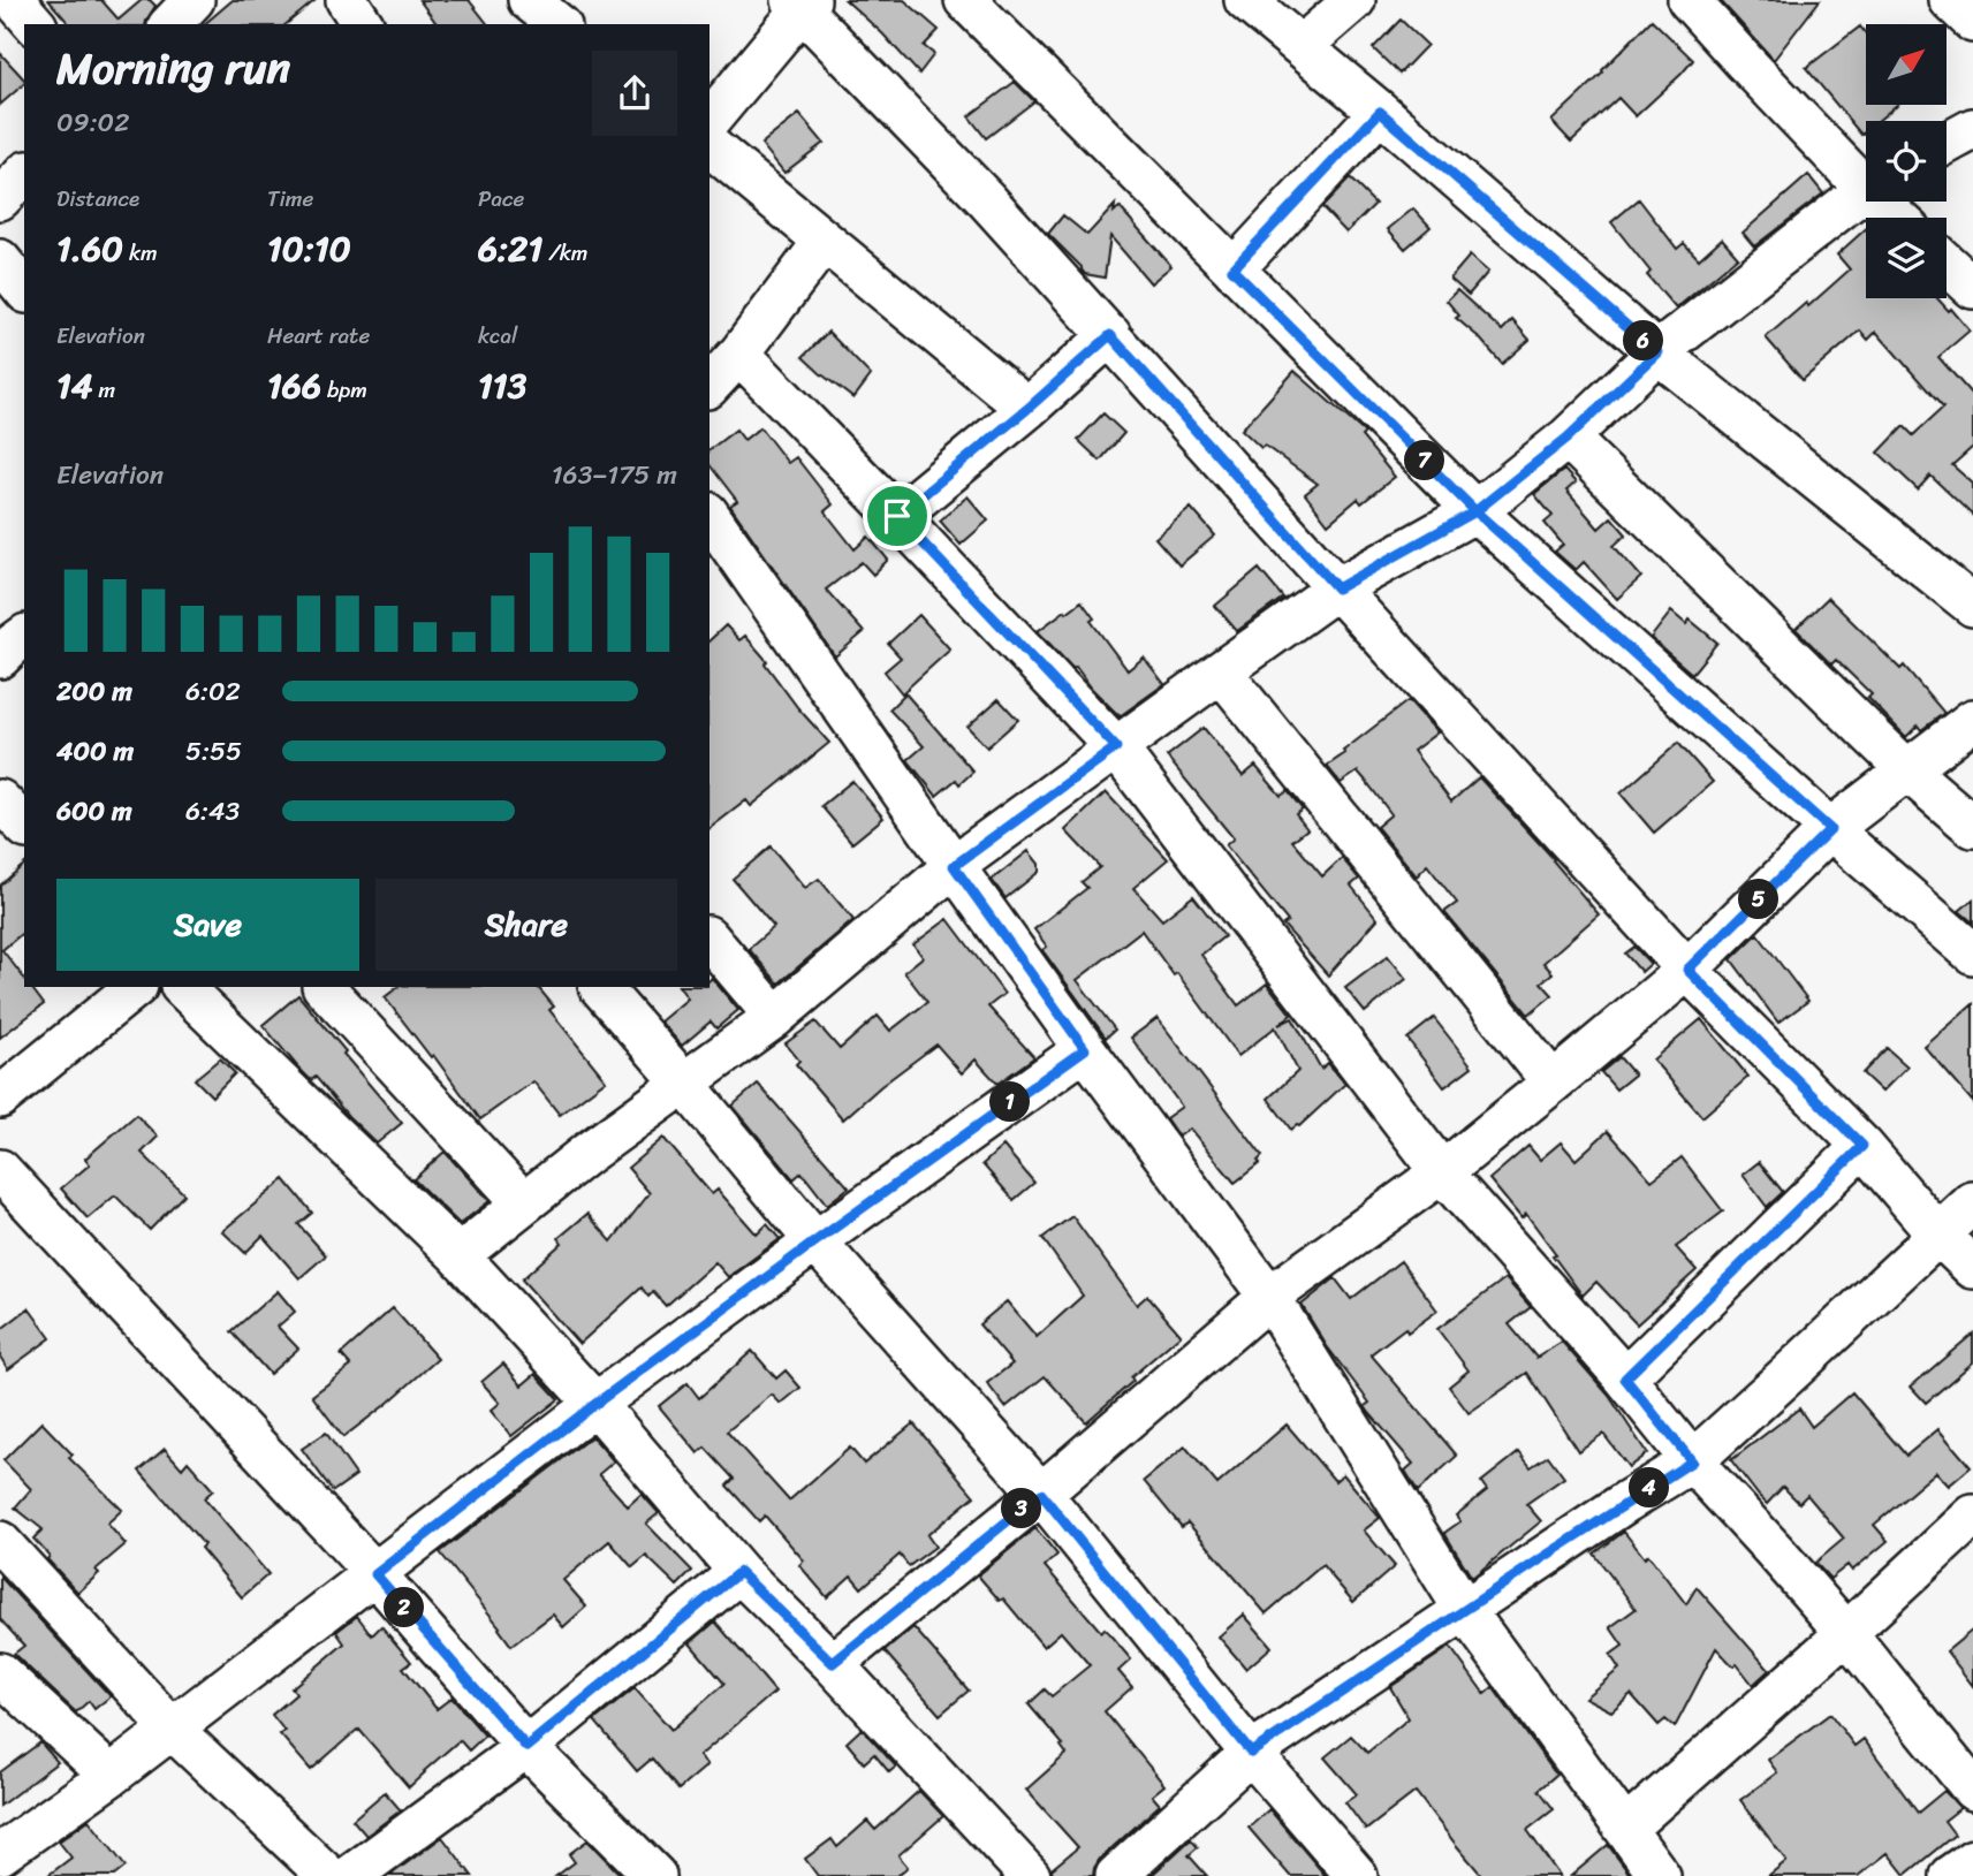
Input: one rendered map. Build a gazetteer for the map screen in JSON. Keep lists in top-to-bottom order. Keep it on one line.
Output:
{"north":"top right","page":{"heading":["Morning run","09:02"],"stats":[["Distance","1.60 km"],["Time","10:10"],["Pace","6:21 /km"],["Elevation","14 m"],["Heart rate","166 bpm"],["kcal","113"]],"pins":["6","7","5","1","4","3","2"],"chart":["Elevation","163–175 m"],"list":[{"name":"200 m","note":"6:02"},{"name":"400 m","note":"5:55"},{"name":"600 m","note":"6:43"}],"buttons":["Save","Share"]}}
